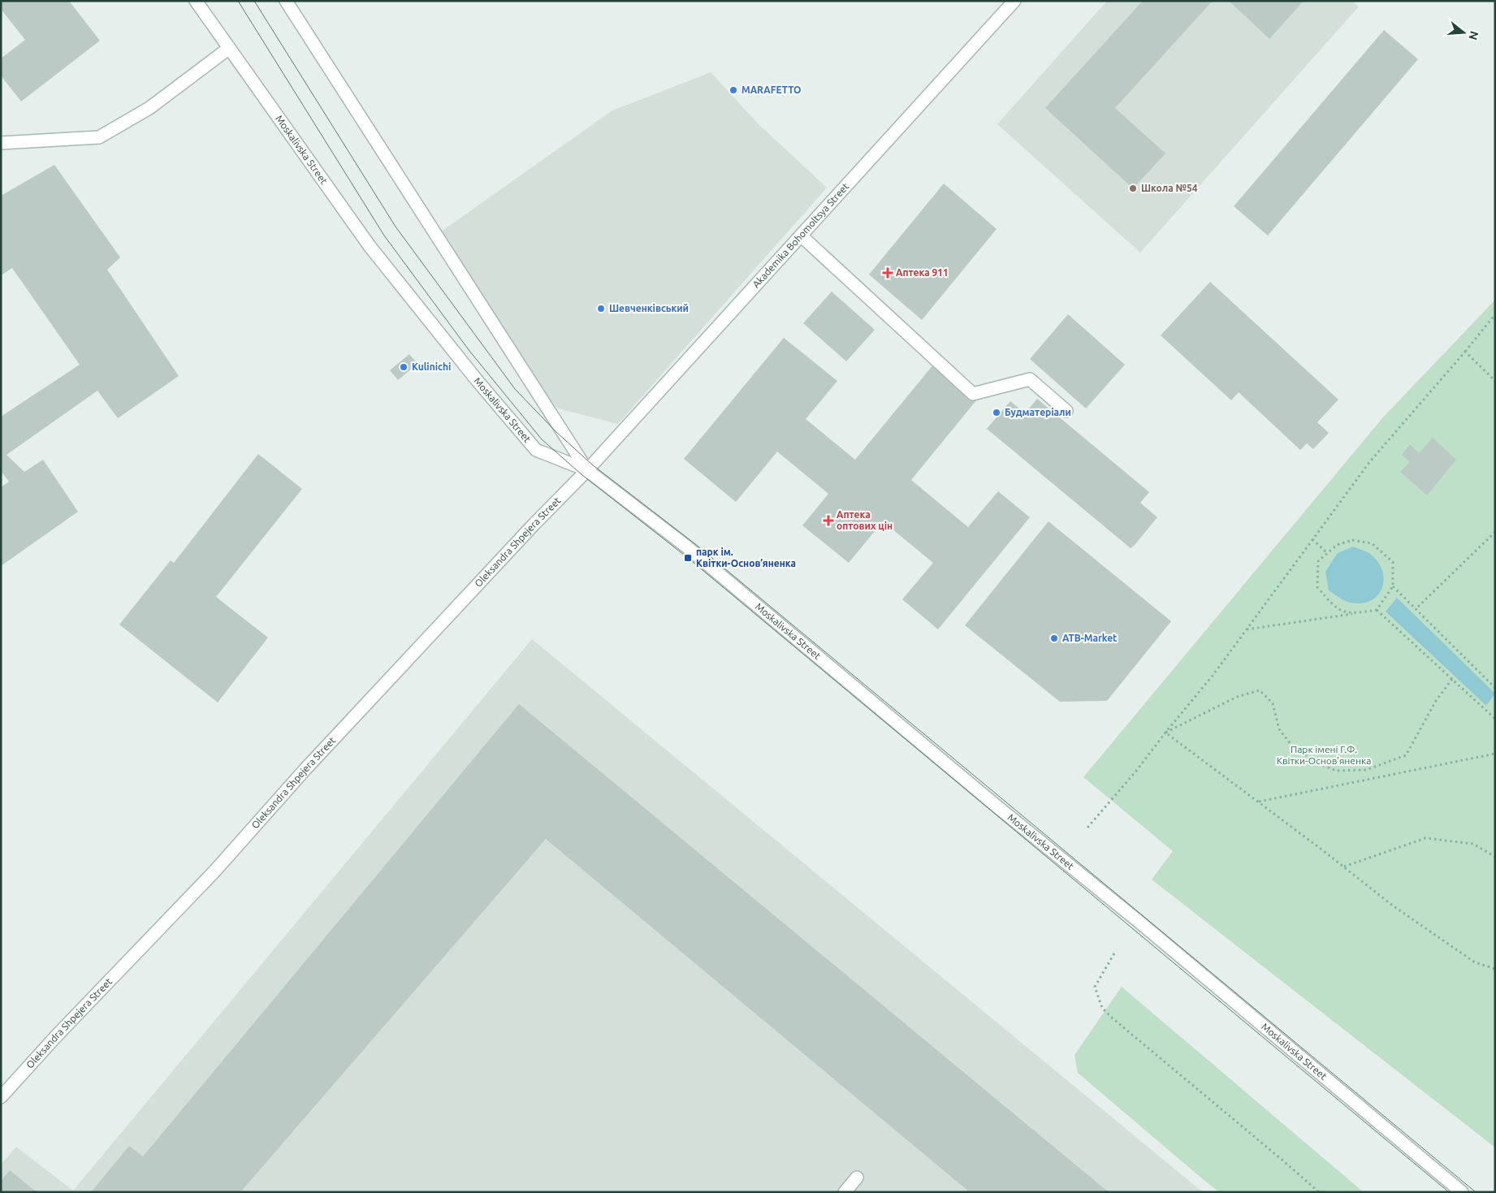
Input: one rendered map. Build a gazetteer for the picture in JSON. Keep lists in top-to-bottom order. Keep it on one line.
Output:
{"streets":{"street":["Moskalivska Street","Akademika Bohomoltsya Street","Oleksandra Shpejera Street"]},"crossings":[["Moskalivska Street","Akademika Bohomoltsya Street"],["Moskalivska Street","Oleksandra Shpejera Street"],["Akademika Bohomoltsya Street","Oleksandra Shpejera Street"]],"parks":["Парк імені Г.Ф. Квітки-Основ'яненка"],"places":{"other":["MARAFETTO","Школа №54","Шевченківський","Kulinichi","Будматеріали","ATB-Market"],"health":["Аптека 911","Аптека оптових цін"],"transit":["парк ім. Квітки-Основ’яненка"]},"north":"right"}
